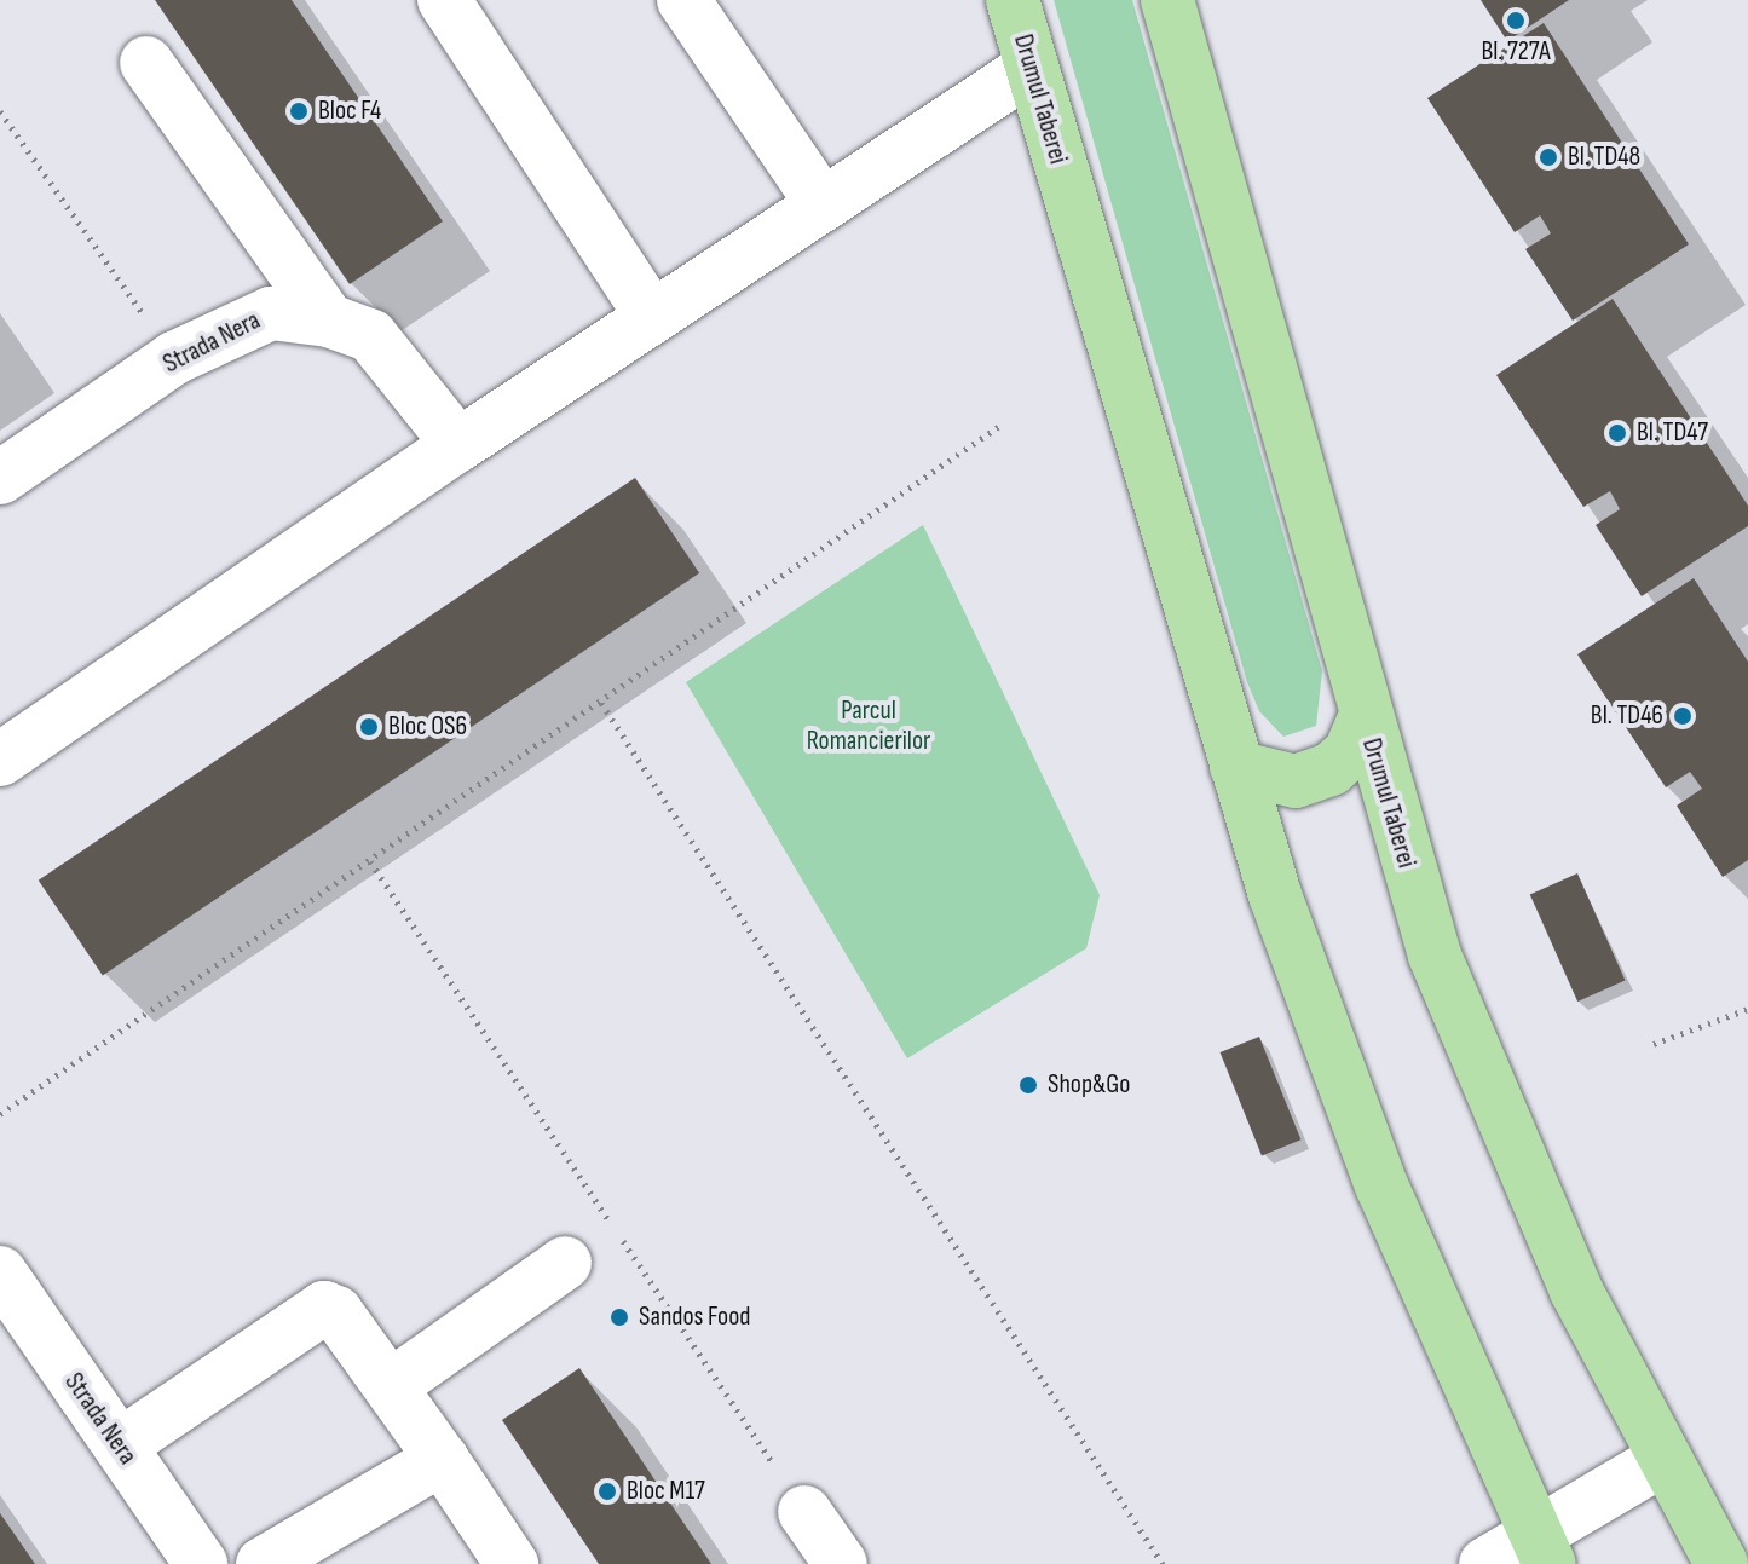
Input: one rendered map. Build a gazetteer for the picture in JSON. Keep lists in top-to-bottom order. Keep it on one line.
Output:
{"streets":{"main road":["Drumul Taberei"],"street":["Strada Nera"]},"parks":["Parcul Romancierilor"],"places":["Bl. 727A","Bloc F4","Bl. TD48","Bl. TD47","Bl. TD46","Bloc OS6","Shop&Go","Sandos Food","Bloc M17"]}
